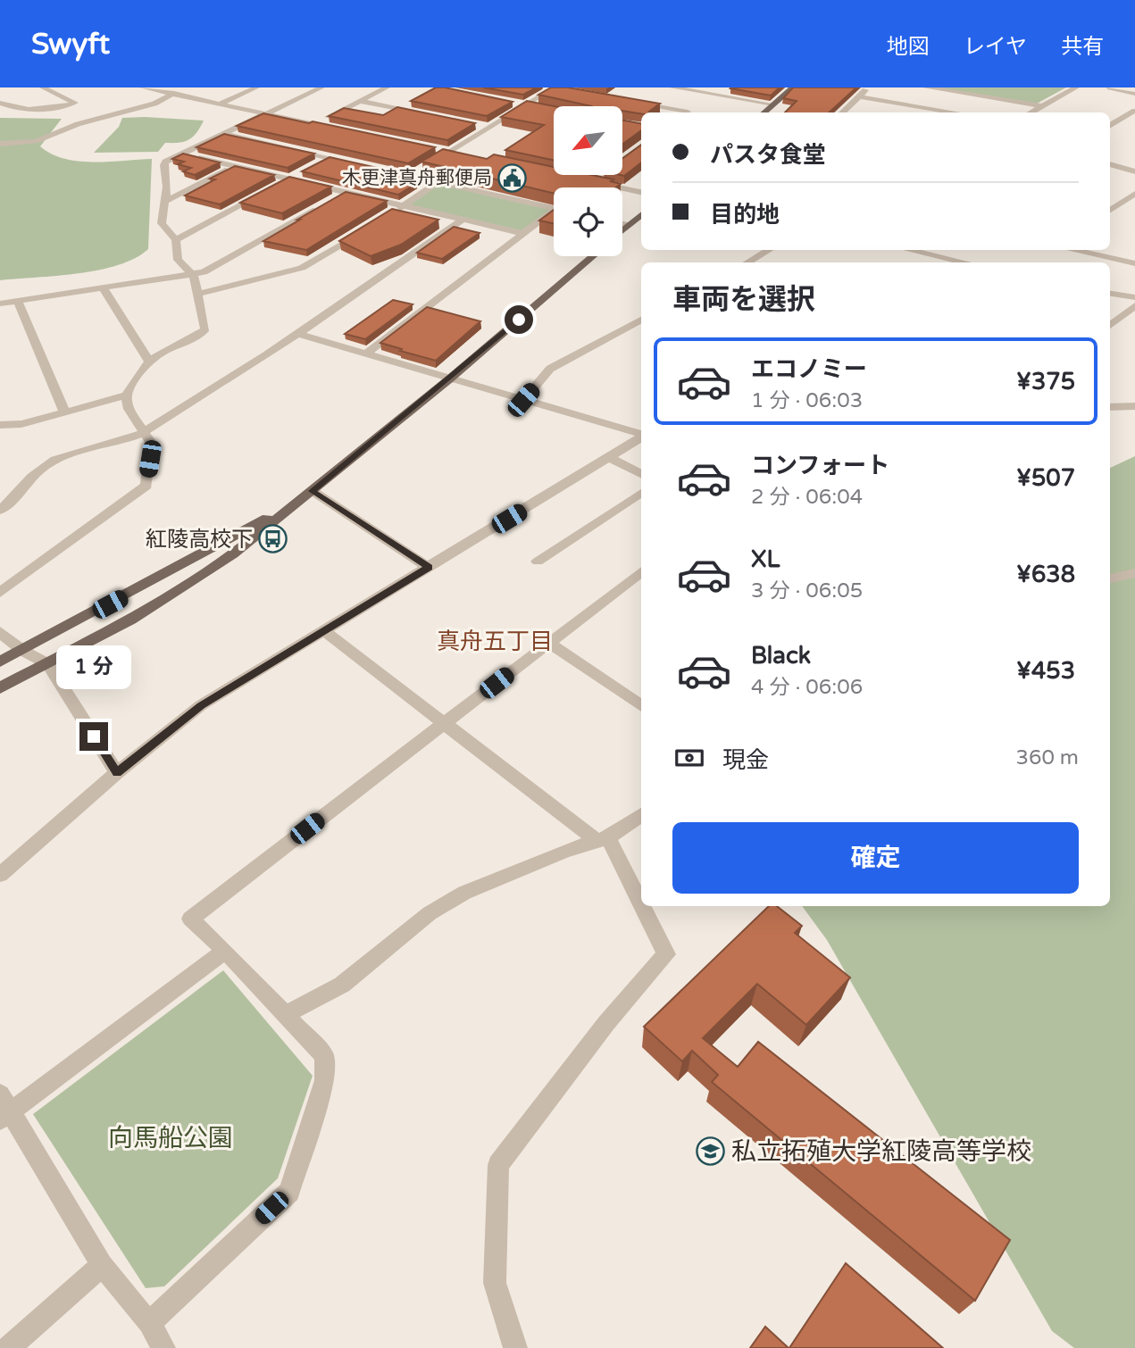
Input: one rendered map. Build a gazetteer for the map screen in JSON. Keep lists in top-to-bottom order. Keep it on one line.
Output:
{"districts":["真舟五丁目"],"parks":["向馬船公園"],"places":{"public building":["木更津真舟郵便局"],"bus stop":["紅陵高校下"],"school or university":["私立拓殖大学紅陵高等学校"]},"north":"bottom left","page":{"header":"Swyft","nav":["地図","レイヤ","共有"],"banner":["パスタ食堂","目的地"],"heading":"車両を選択","list":[{"name":"エコノミー","note":"1 分 · 06:03","value":"¥375"},{"name":"コンフォート","note":"2 分 · 06:04","value":"¥507"},{"name":"XL","note":"3 分 · 06:05","value":"¥638"},{"name":"Black","note":"4 分 · 06:06","value":"¥453"}],"bubble":"1 分","pay":["現金","360 m"],"buttons":"確定"}}
